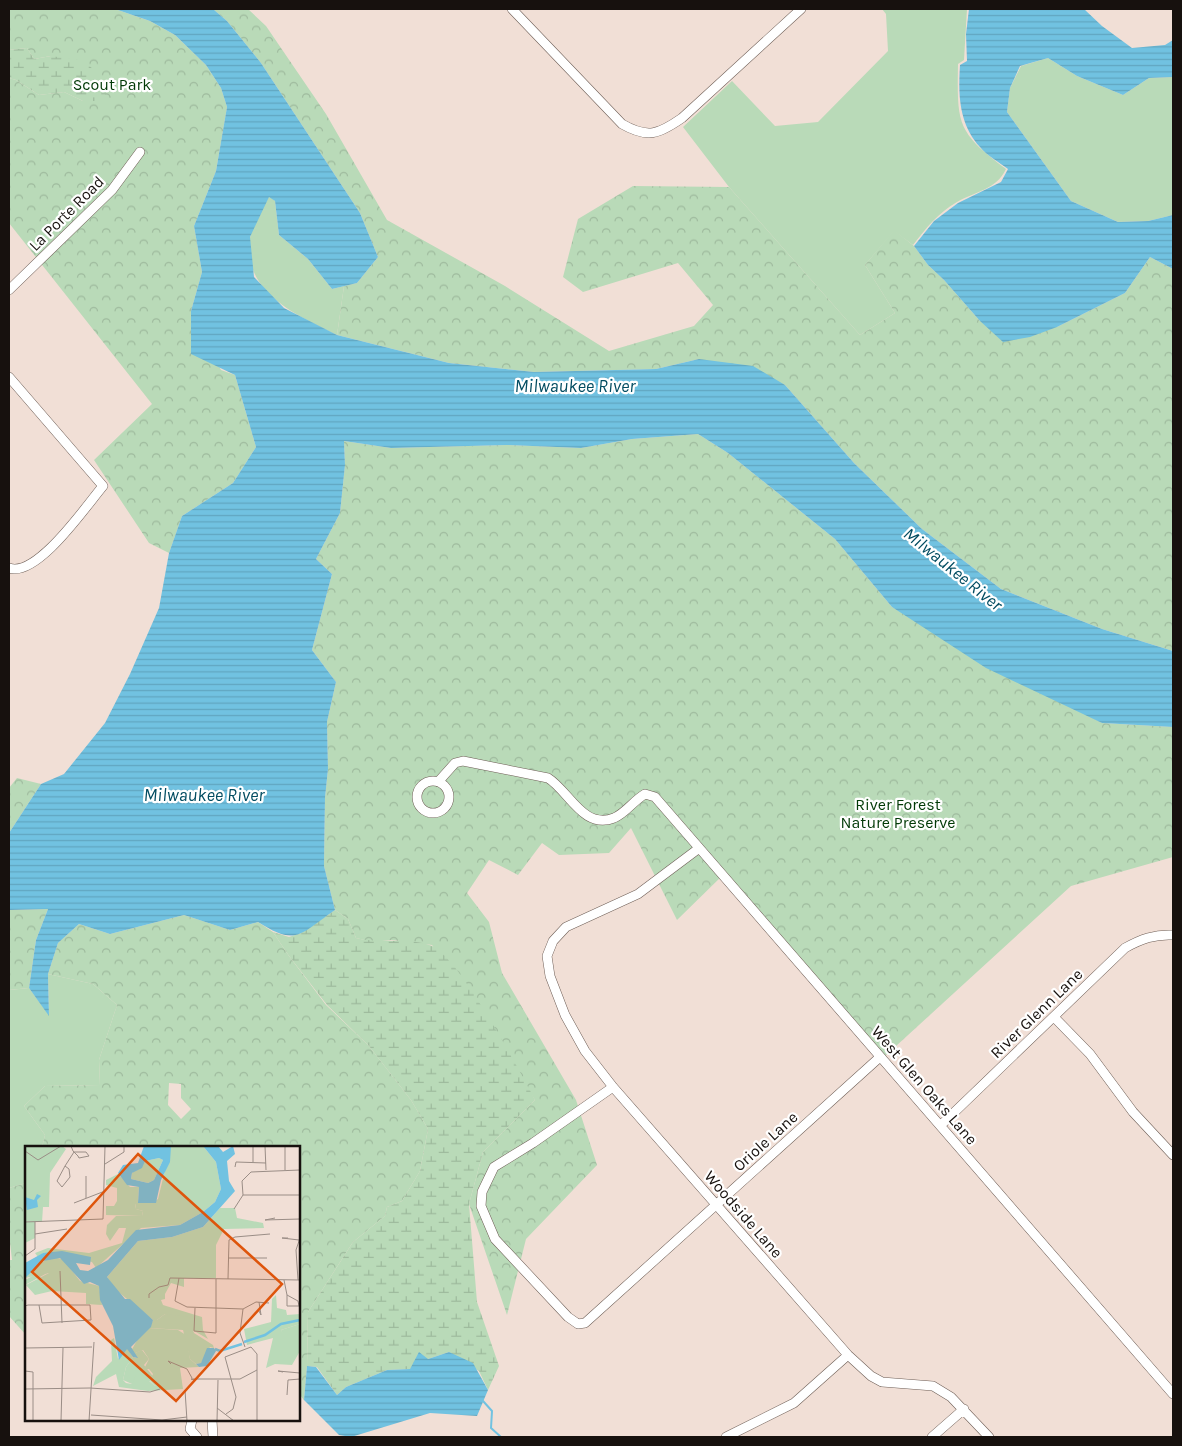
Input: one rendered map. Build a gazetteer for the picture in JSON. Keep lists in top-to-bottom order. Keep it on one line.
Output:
{"streets":{"street":["La Porte Road","River Glenn Lane","West Glen Oaks Lane","Oriole Lane","Woodside Lane"]},"crossings":[["River Glenn Lane","West Glen Oaks Lane"],["West Glen Oaks Lane","Oriole Lane"],["West Glen Oaks Lane","Woodside Lane"],["Oriole Lane","Woodside Lane"]],"water":["Milwaukee River"],"parks":["Scout Park","River Forest Nature Preserve"]}
